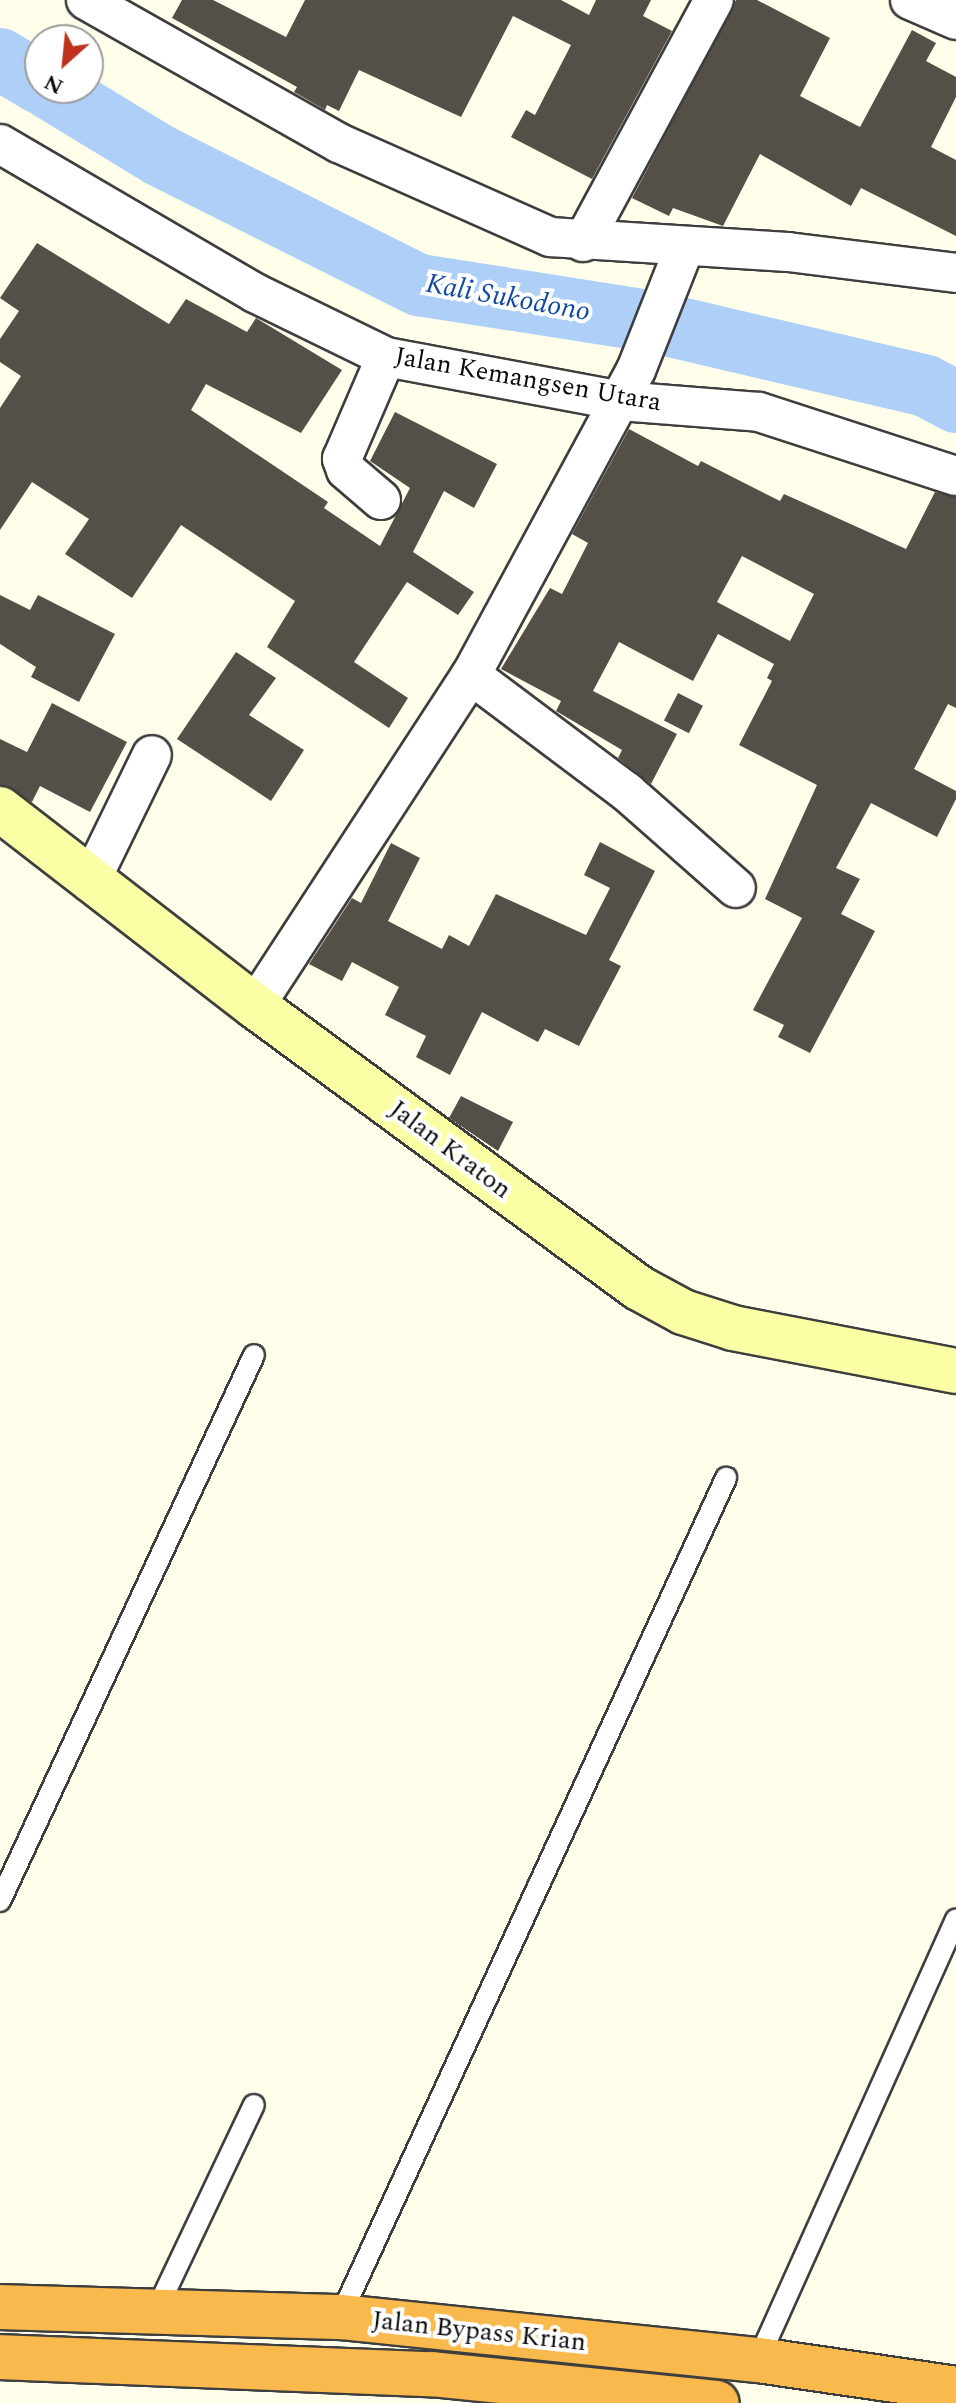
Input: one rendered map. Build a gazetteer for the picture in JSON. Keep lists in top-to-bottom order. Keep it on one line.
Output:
{"streets":{"highway":["Jalan Bypass Krian"],"street":["Jalan Kemangsen Utara","Jalan Kraton"]},"water":["Kali Sukodono"],"north":"bottom left"}
